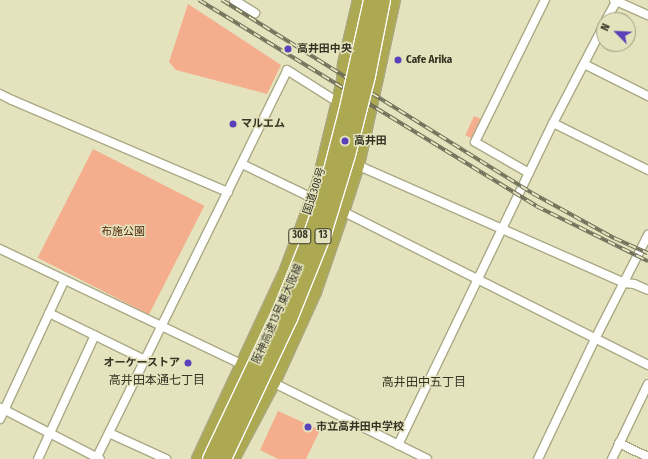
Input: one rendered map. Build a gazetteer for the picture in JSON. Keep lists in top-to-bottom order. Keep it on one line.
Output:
{"streets":{"highway":["国道308号","308","13","阪神高速13号東大阪線"]},"districts":["高井田本通七丁目","高井田中五丁目"],"parks":["布施公園"],"places":["高井田中央","Cafe Arika","マルエム","高井田","オーケーストア","市立高井田中学校"],"north":"top left"}
